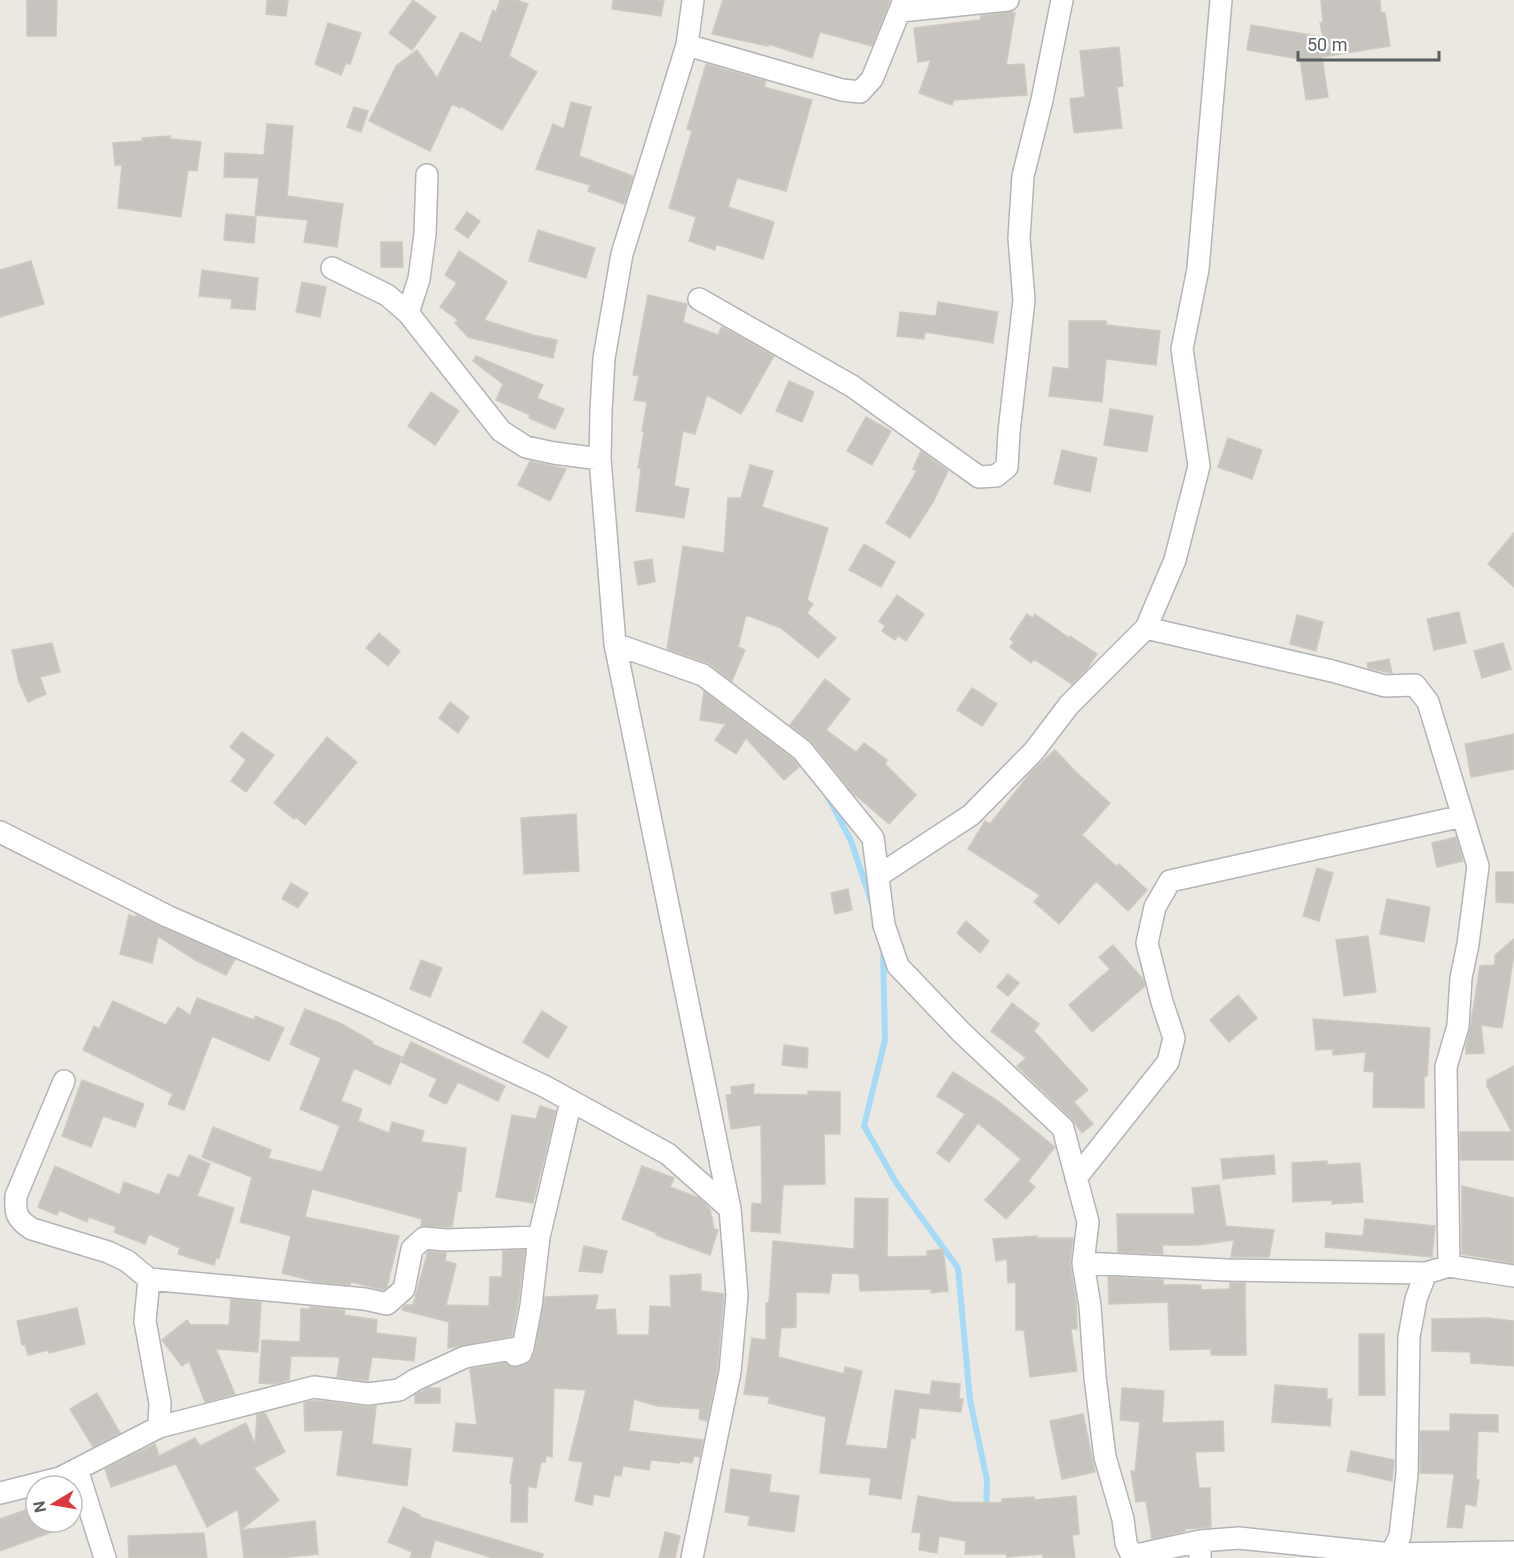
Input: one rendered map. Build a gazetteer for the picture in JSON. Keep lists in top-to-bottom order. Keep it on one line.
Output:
{"scale_bar":"50 m","north":"left"}
